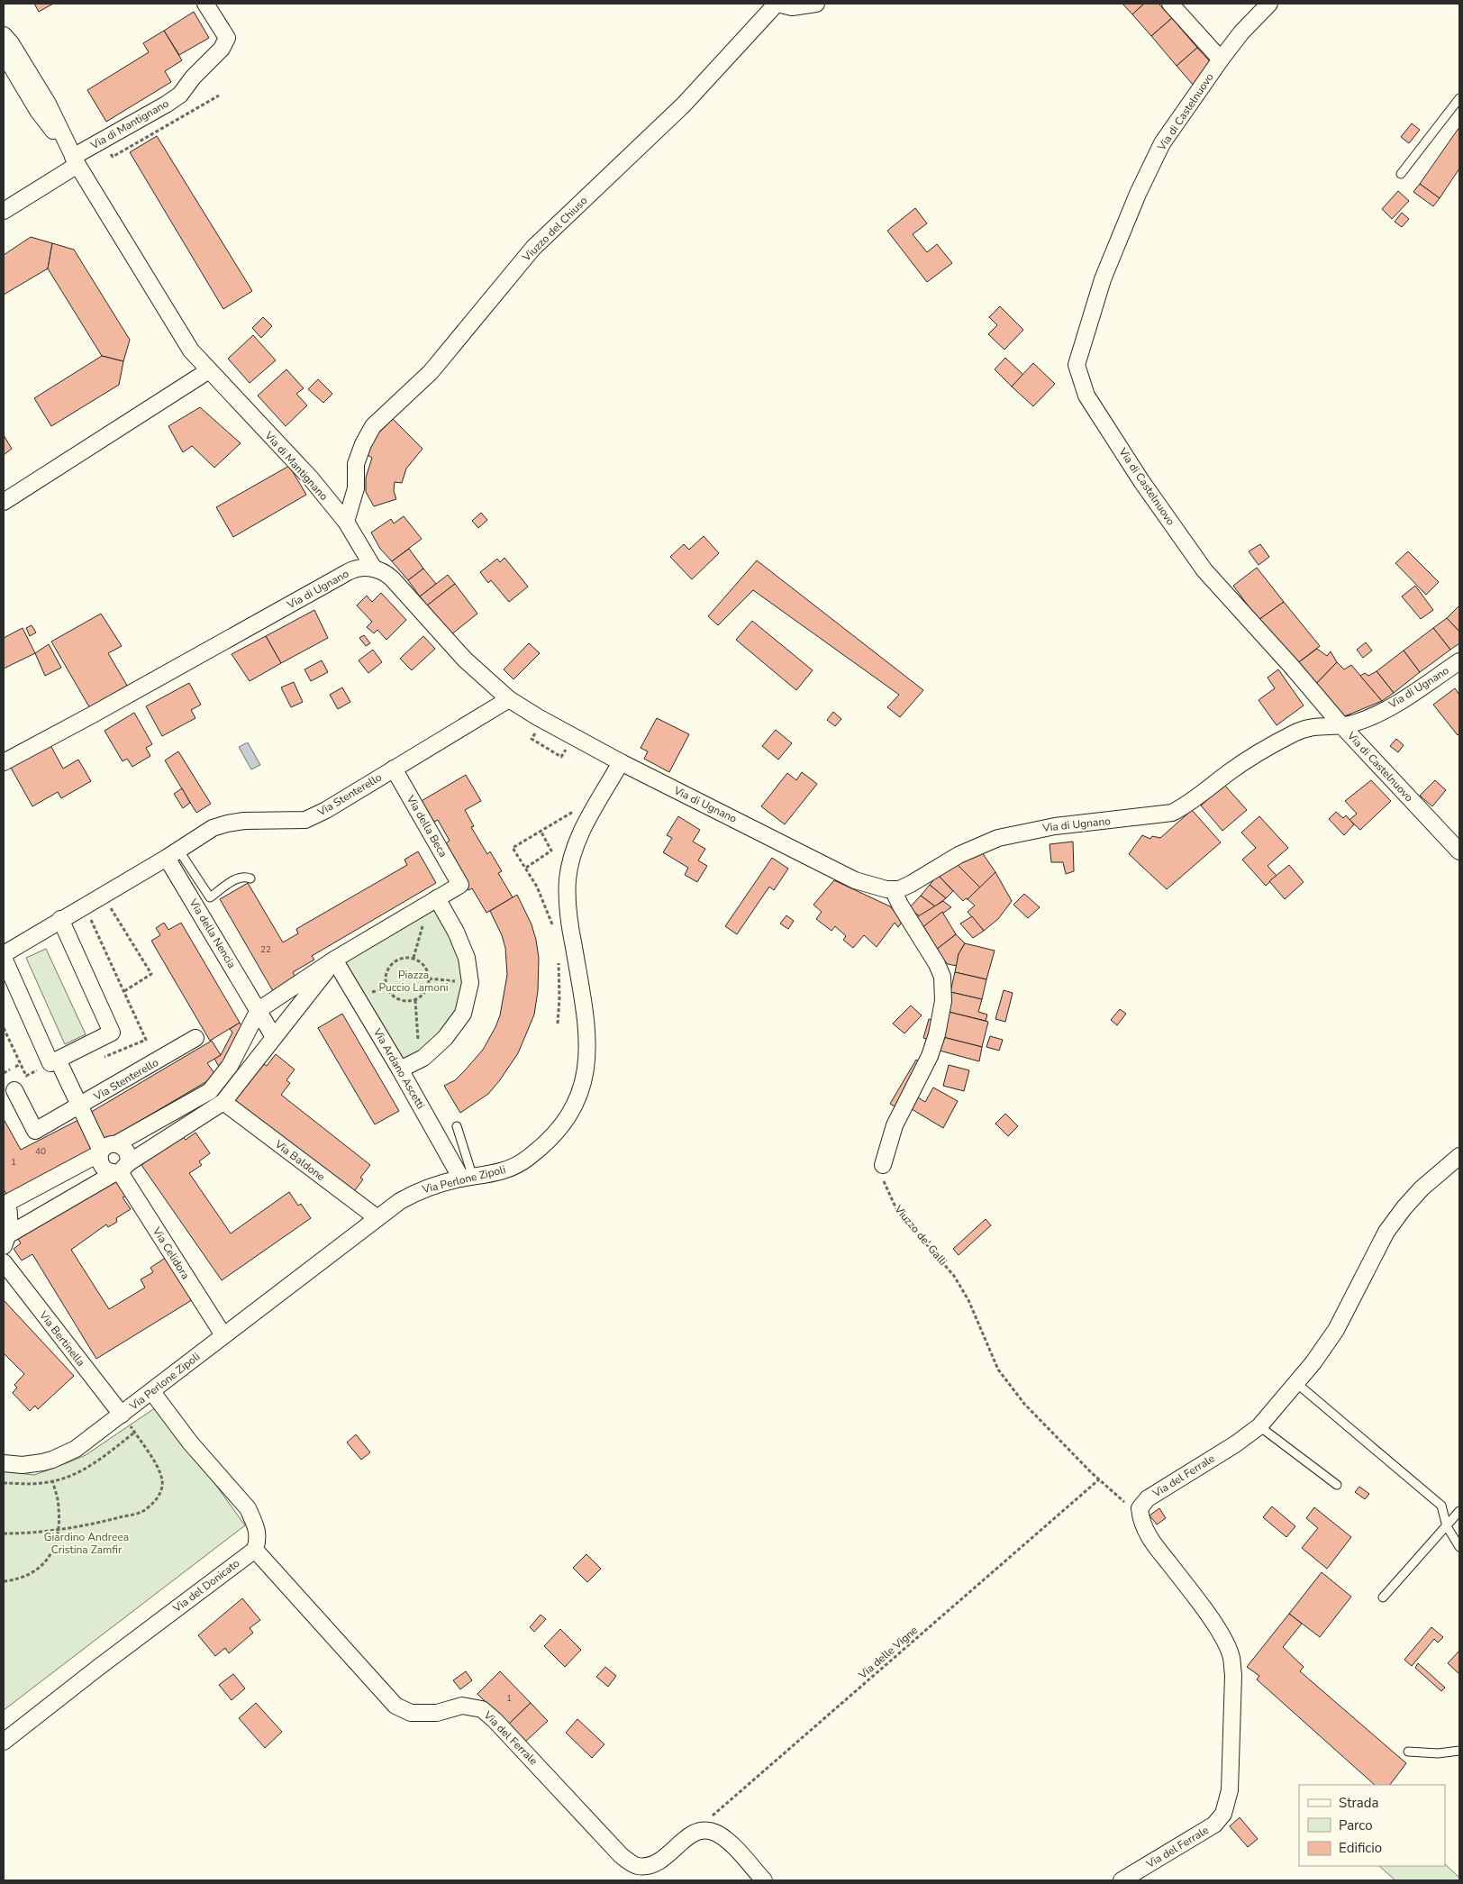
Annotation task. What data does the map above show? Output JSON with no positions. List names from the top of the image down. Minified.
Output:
{"streets":{"street":["Via di Castelnuovo","Via di Mantignano","Viuzzo del Chiuso","Via di Ugnano","Via Stenterello","Via della Beca","Via della Nencia","Via Ardano Ascetti","Via Baldone","Via Perlone Zipoli","Via Celidora","Via Bertinella","Via del Ferrale","Via del Donicato"],"path":["Viuzzo de' Galli","Via delle Vigne"]},"crossings":[["Via di Castelnuovo","Via di Ugnano"],["Via di Mantignano","Viuzzo del Chiuso"],["Via di Mantignano","Via di Ugnano"],["Via di Ugnano","Via Stenterello"],["Via di Ugnano","Via Perlone Zipoli"],["Via Stenterello","Via della Beca"],["Via Stenterello","Via della Nencia"],["Via Stenterello","Via Celidora"],["Via Ardano Ascetti","Via Perlone Zipoli"],["Via Baldone","Via Perlone Zipoli"],["Via Perlone Zipoli","Via Celidora"],["Via Perlone Zipoli","Via Bertinella"],["Viuzzo de' Galli","Via del Ferrale"],["Viuzzo de' Galli","Via delle Vigne"],["Via del Ferrale","Via del Donicato"]],"parks":["Piazza Puccio Lamoni","Giardino Andreea Cristina Zamfir"],"house_numbers":["22","40","1","1"],"legend":["Strada","Parco","Edificio"]}
